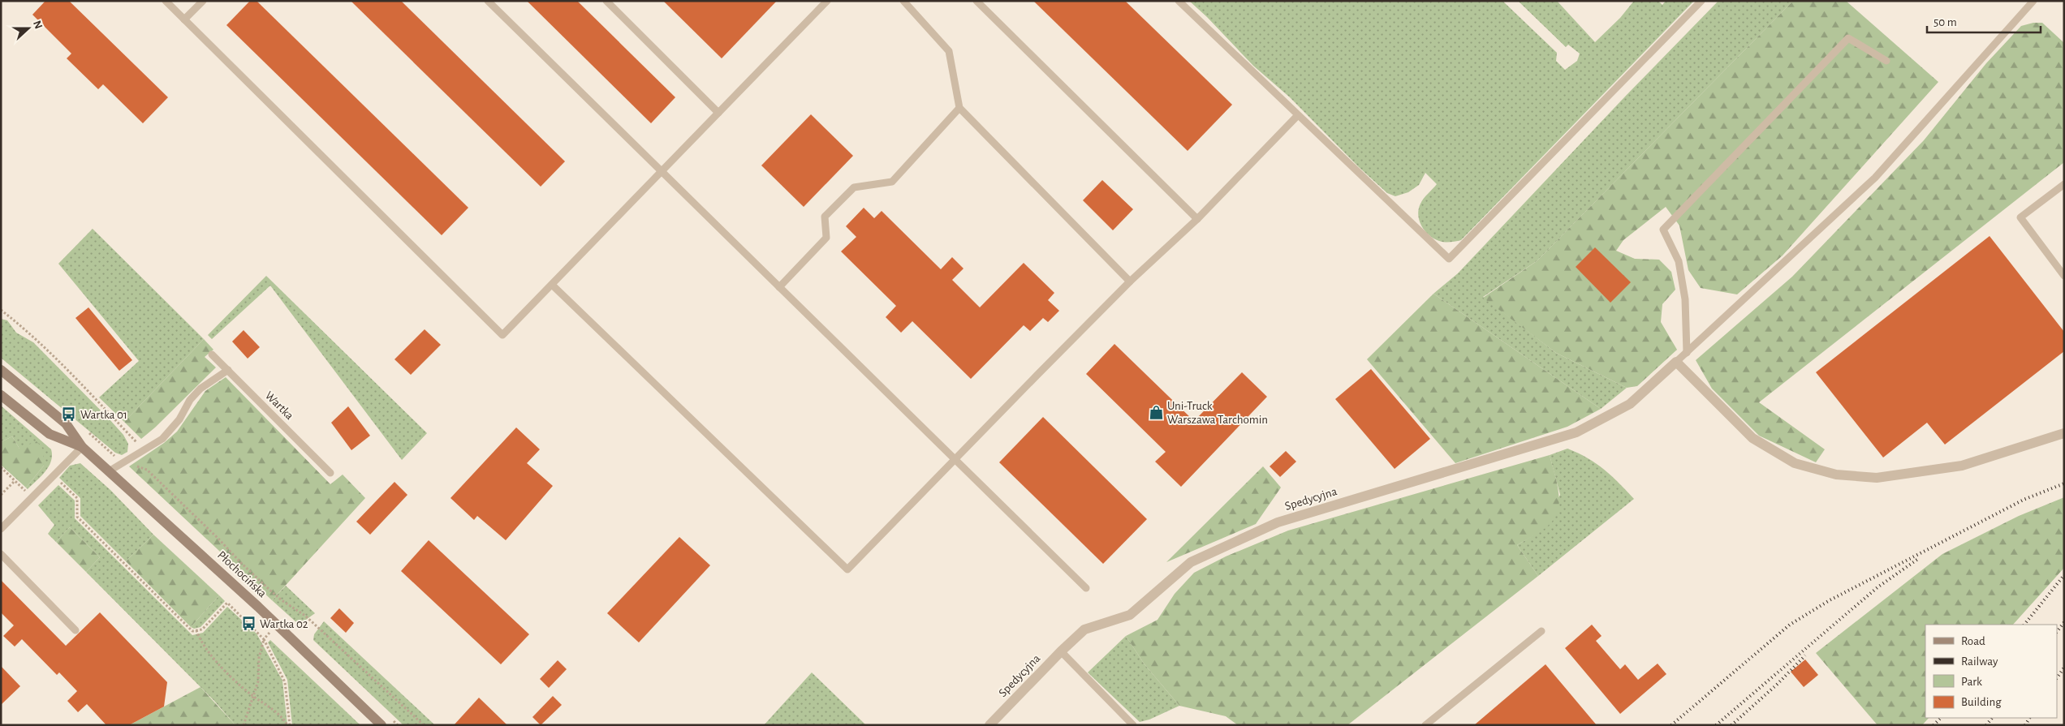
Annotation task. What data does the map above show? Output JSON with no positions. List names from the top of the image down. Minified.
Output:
{"streets":{"main road":["Płochocińska"],"street":["Spedycyjna"],"lane":["Wartka"]},"places":{"shop":["Uni-Truck Warszawa Tarchomin"],"bus stop":["Wartka 01","Wartka 02"]},"legend":["Road","Railway","Park","Building"],"scale_bar":"50 m","north":"right"}
